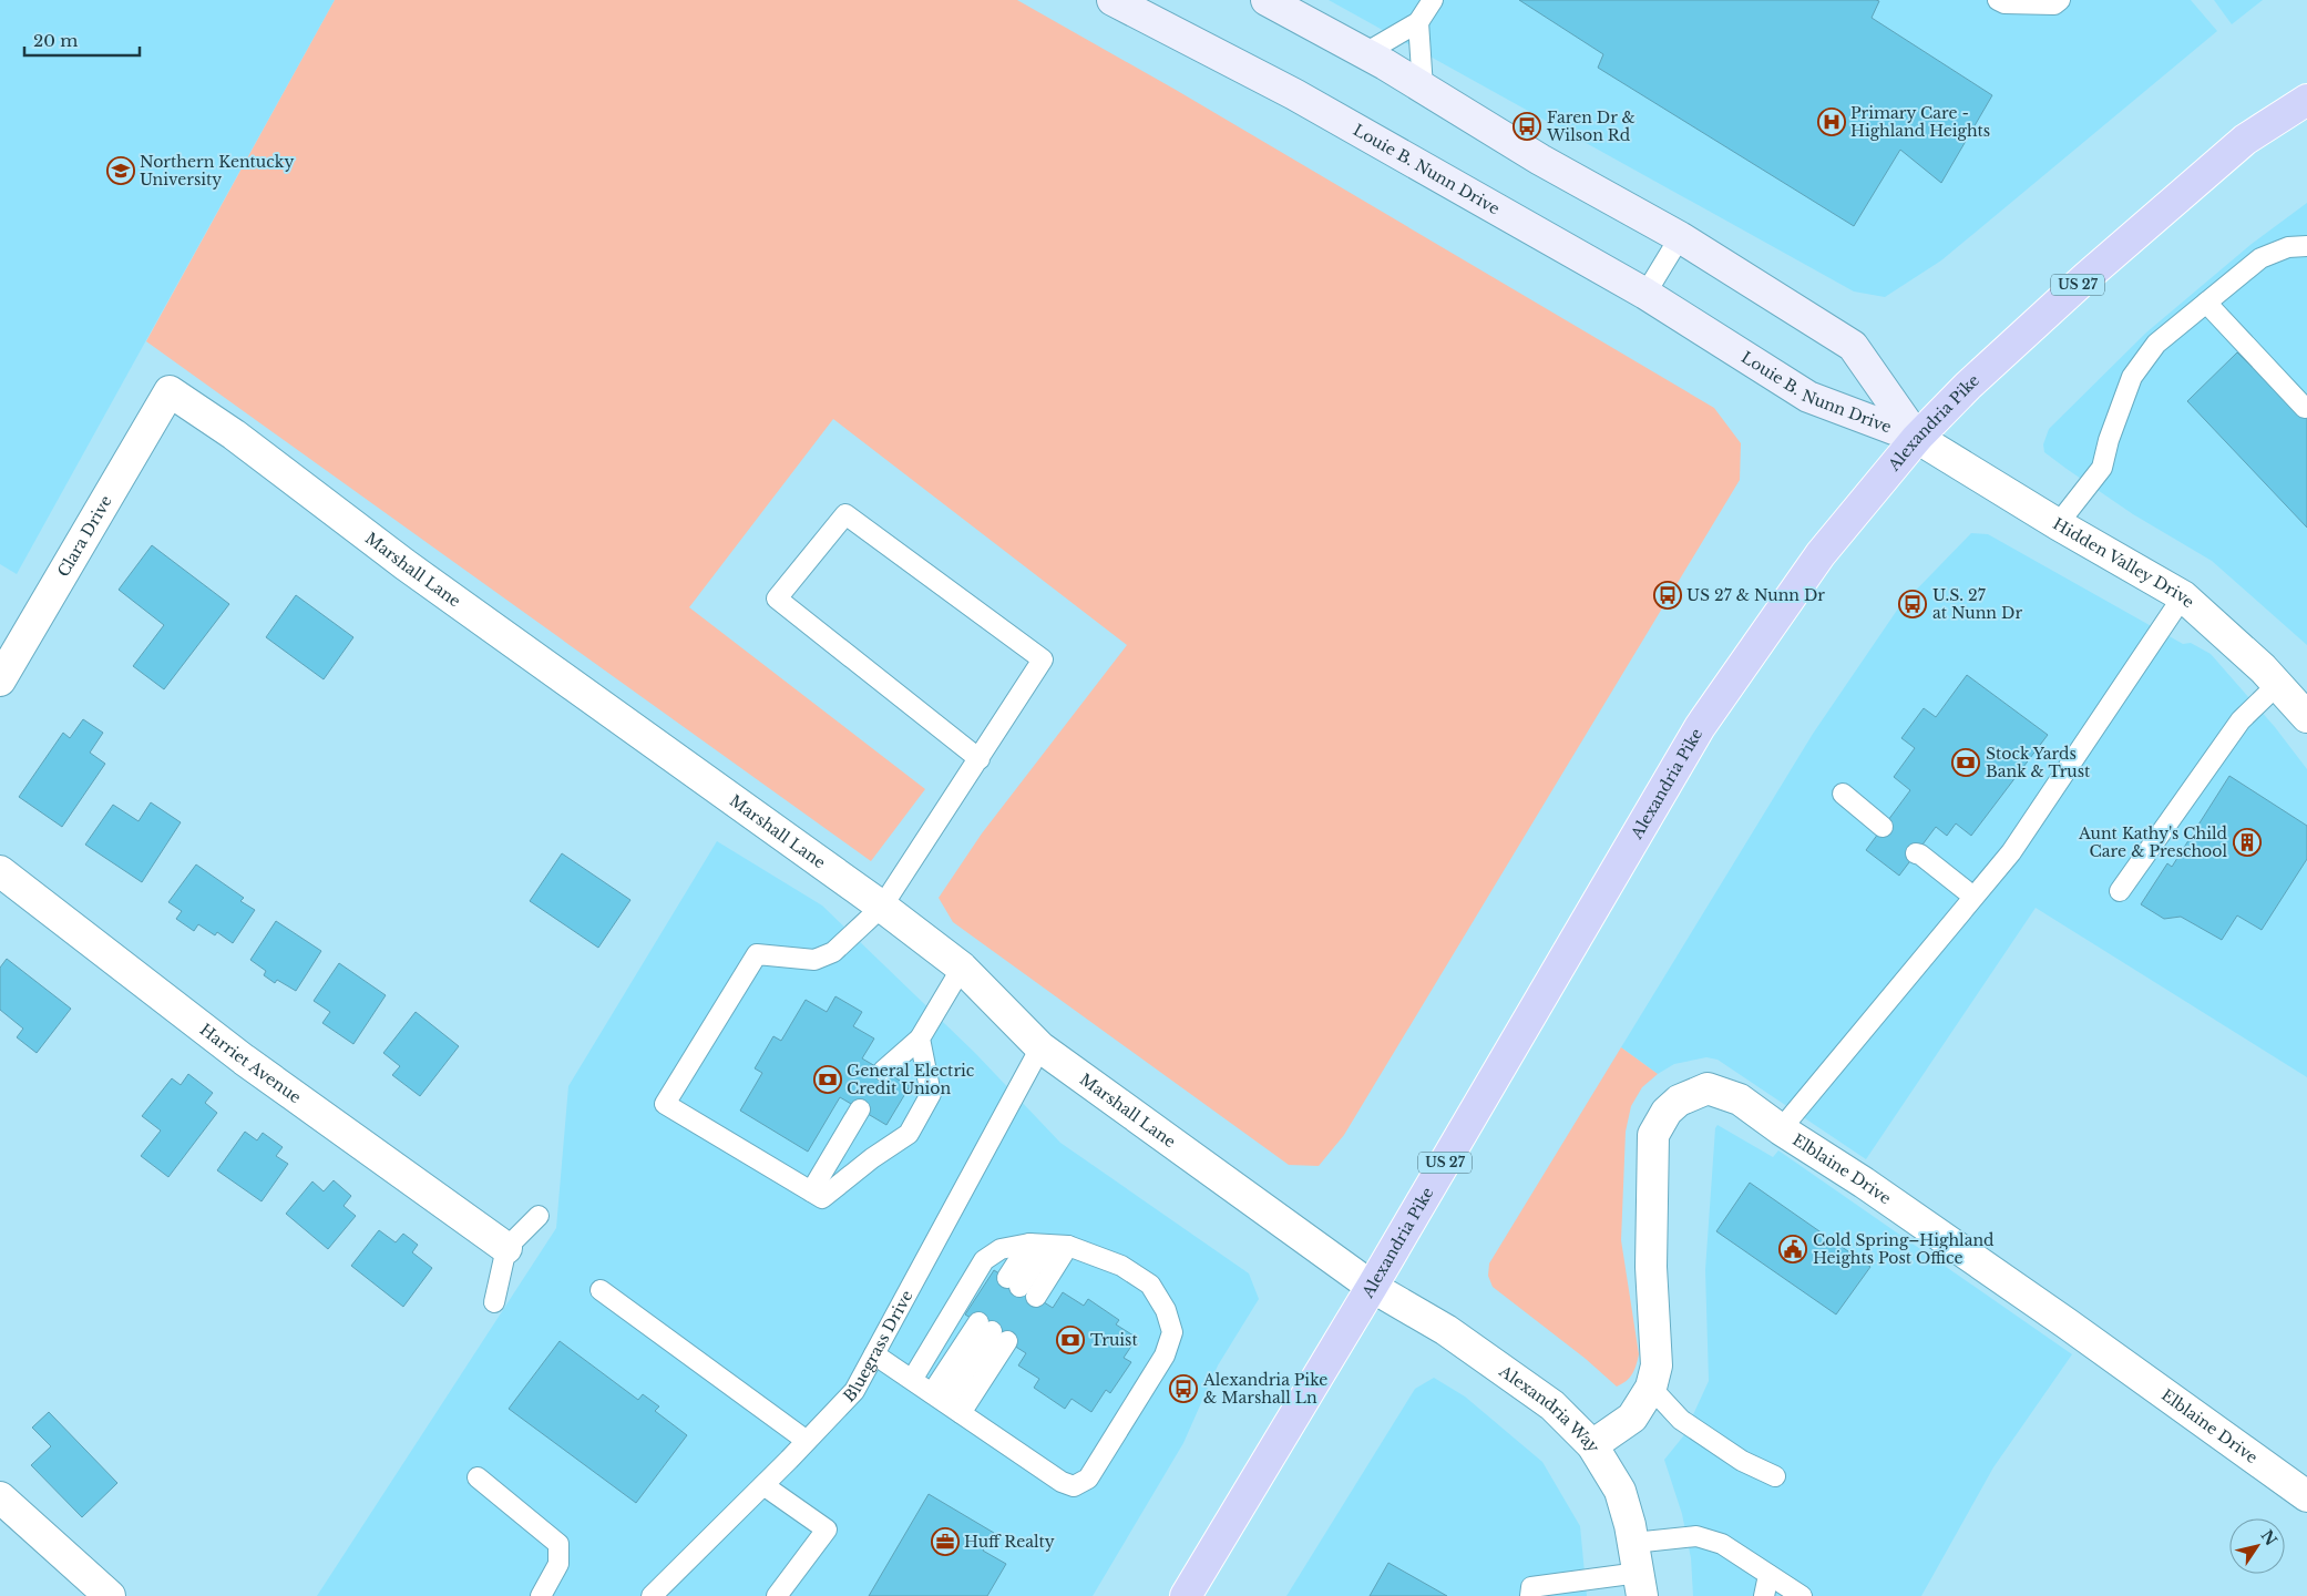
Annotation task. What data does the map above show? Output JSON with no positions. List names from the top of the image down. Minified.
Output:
{"streets":{"highway":["US 27","Alexandria Pike"],"main road":["Louie B. Nunn Drive"],"street":["Clara Drive","Hidden Valley Drive","Marshall Lane","Harriet Avenue","Elblaine Drive","Alexandria Way"],"lane":["Bluegrass Drive"]},"crossings":[["Louie B. Nunn Drive","Alexandria Pike"],["Louie B. Nunn Drive","Hidden Valley Drive"],["Alexandria Pike","Hidden Valley Drive"],["Alexandria Pike","Marshall Lane"],["Alexandria Pike","Alexandria Way"],["Clara Drive","Marshall Lane"],["Marshall Lane","Bluegrass Drive"],["Marshall Lane","Alexandria Way"],["Elblaine Drive","Alexandria Way"]],"places":{"hospital":["Primary Care - Highland Heights"],"bus stop":["Faren Dr & Wilson Rd","US 27 & Nunn Dr","U.S. 27 at Nunn Dr","Alexandria Pike & Marshall Ln"],"school or university":["Northern Kentucky University"],"bank":["Stock Yards Bank & Trust","General Electric Credit Union","Truist"],"building":["Aunt Kathy's Child Care & Preschool"],"public building":["Cold Spring–Highland Heights Post Office"],"office":["Huff Realty"]},"scale_bar":"20 m","north":"top right"}
